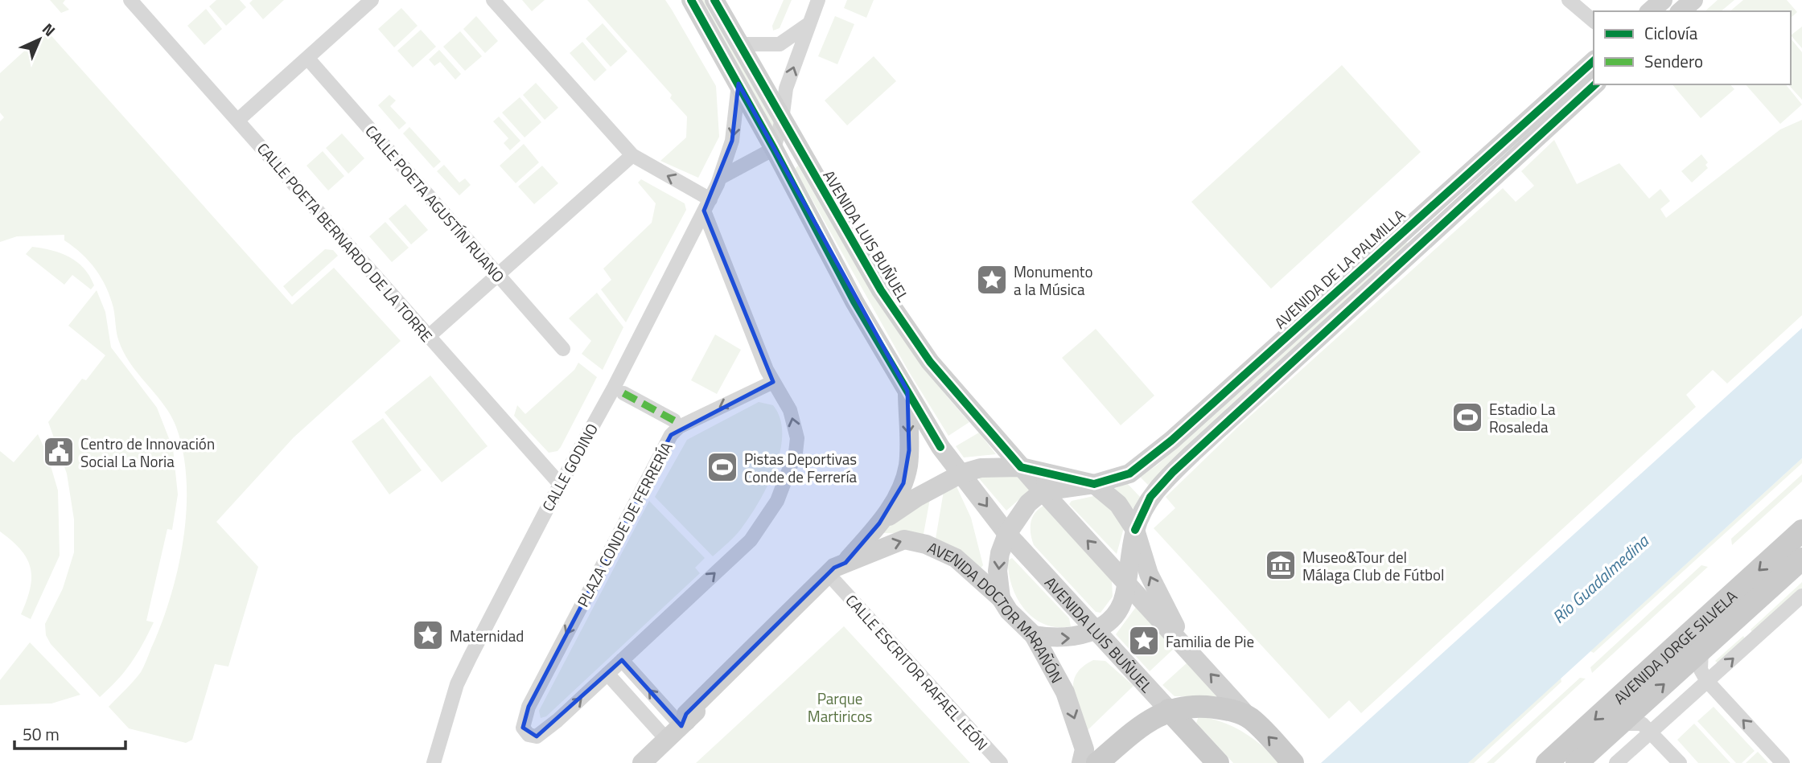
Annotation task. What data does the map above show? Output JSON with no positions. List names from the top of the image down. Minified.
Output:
{"streets":{"main road":["AVENIDA LUIS BUÑUEL","AVENIDA DE LA PALMILLA","AVENIDA DOCTOR MARAÑÓN","AVENIDA JORGE SILVELA"],"street":["CALLE POETA AGUSTÍN RUANO","CALLE POETA BERNARDO DE LA TORRE","CALLE GODINO","PLAZA CONDE DE FERRERÍA","CALLE ESCRITOR RAFAEL LEÓN"]},"crossings":[["AVENIDA LUIS BUÑUEL","AVENIDA DE LA PALMILLA"],["AVENIDA LUIS BUÑUEL","CALLE GODINO"],["AVENIDA LUIS BUÑUEL","AVENIDA DOCTOR MARAÑÓN"],["CALLE POETA BERNARDO DE LA TORRE","CALLE GODINO"],["AVENIDA DOCTOR MARAÑÓN","CALLE ESCRITOR RAFAEL LEÓN"]],"water":["Río Guadalmedina"],"parks":["Parque Martiricos"],"places":{"place":["Monumento a la Música","Maternidad","Familia de Pie"],"sports":["Estadio La Rosaleda","Pistas Deportivas Conde de Ferrería"],"public building":["Centro de Innovación Social La Noria"],"museum":["Museo&Tour del Málaga Club de Fútbol"]},"legend":["Ciclovía","Sendero"],"scale_bar":"50 m","north":"top right"}
